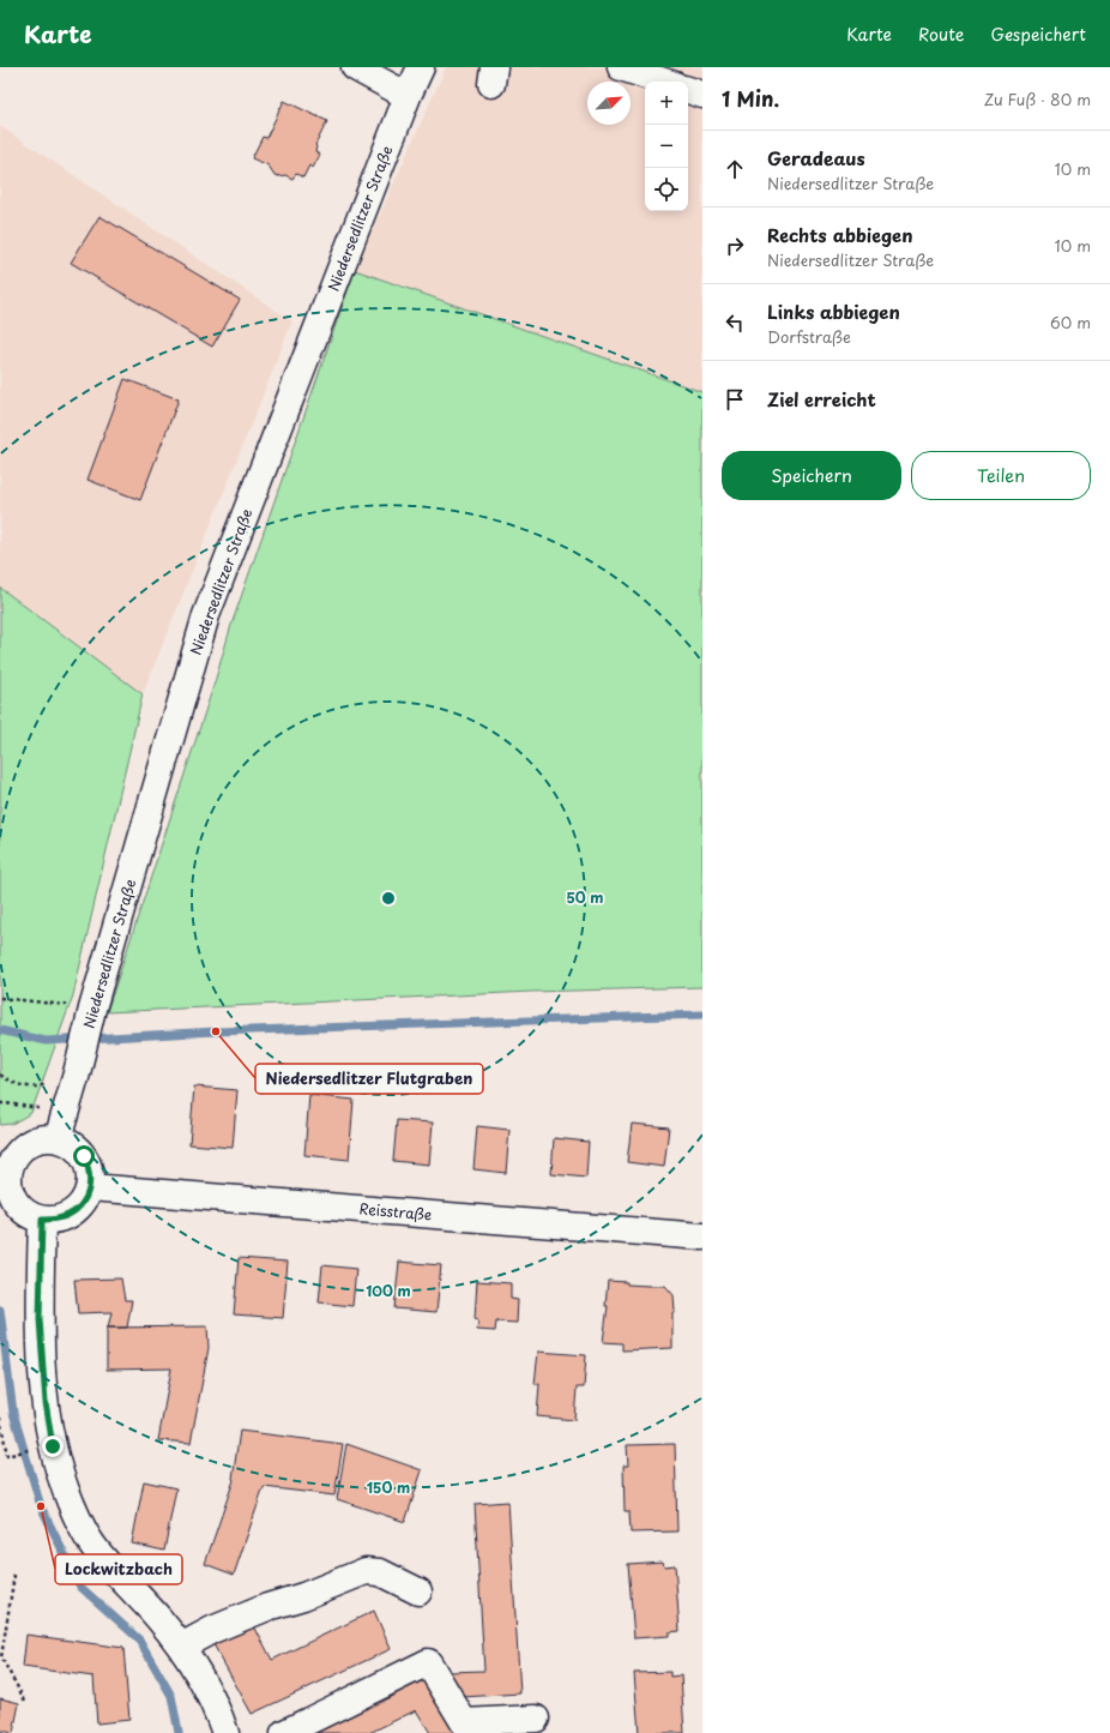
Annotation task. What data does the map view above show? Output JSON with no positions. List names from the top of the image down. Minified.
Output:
{"streets":{"street":["Niedersedlitzer Straße","Reisstraße"]},"crossings":[["Niedersedlitzer Straße","Reisstraße"]],"places":["Niedersedlitzer Flutgraben","Lockwitzbach"],"north":"top right","page":{"header":"Karte","nav":["Karte","Route","Gespeichert"],"heading":["1 Min.","Zu Fuß · 80 m"],"map_buttons":["+","−"],"list":[["Geradeaus","Niedersedlitzer Straße","10 m"],["Rechts abbiegen","Niedersedlitzer Straße","10 m"],["Links abbiegen","Dorfstraße","60 m"],"Ziel erreicht"],"buttons":["Speichern","Teilen"]},"rings":["50 m","100 m","150 m"]}
